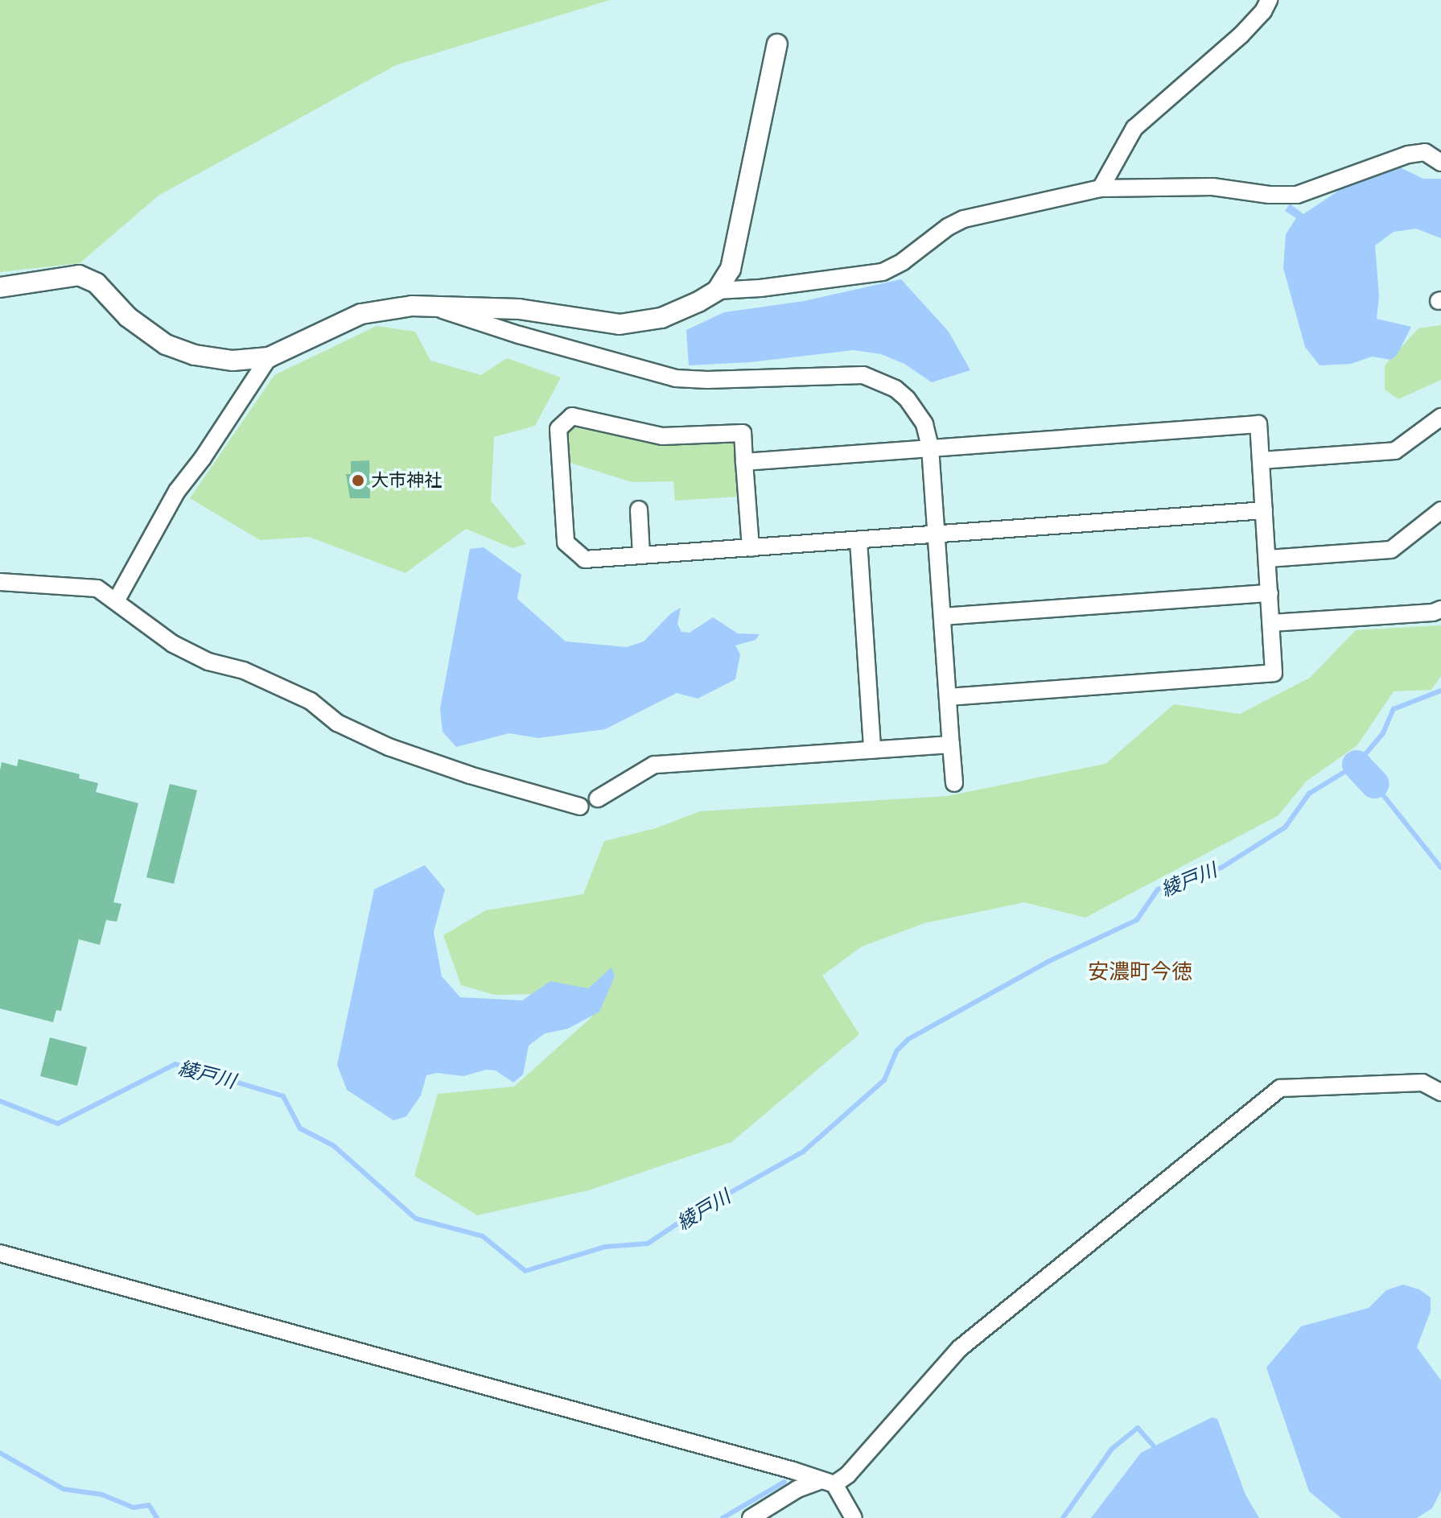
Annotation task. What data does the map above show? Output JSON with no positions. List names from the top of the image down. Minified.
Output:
{"districts":["安濃町今徳"],"water":["綾戸川"],"places":["大市神社"]}
